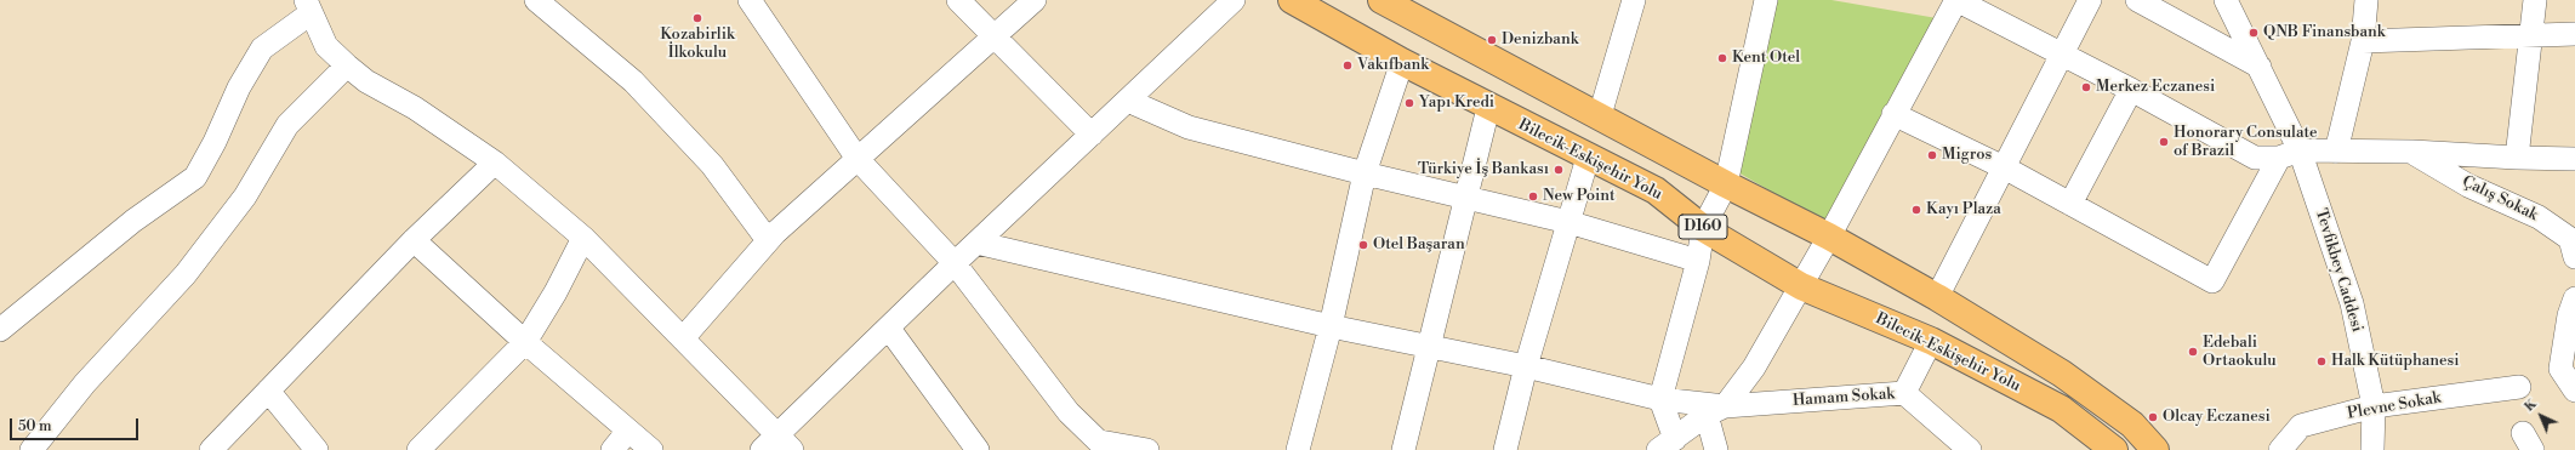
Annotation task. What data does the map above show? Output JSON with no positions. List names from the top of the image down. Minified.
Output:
{"streets":{"main road":["Bilecik-Eskişehir Yolu","D160"],"street":["Çalış Sokak","Tevfikbey Caddesi","Hamam Sokak","Plevne Sokak"]},"crossings":[["Tevfikbey Caddesi","Plevne Sokak"]],"places":["Kozabirlik İlkokulu","QNB Finansbank","Denizbank","Kent Otel","Vakıfbank","Merkez Eczanesi","Yapı Kredi","Honorary Consulate of Brazil","Migros","Türkiye İş Bankası","New Point","Kayı Plaza","Otel Başaran","Edebali Ortaokulu","Halk Kütüphanesi","Olcay Eczanesi"],"scale_bar":"50 m","north":"top left"}
